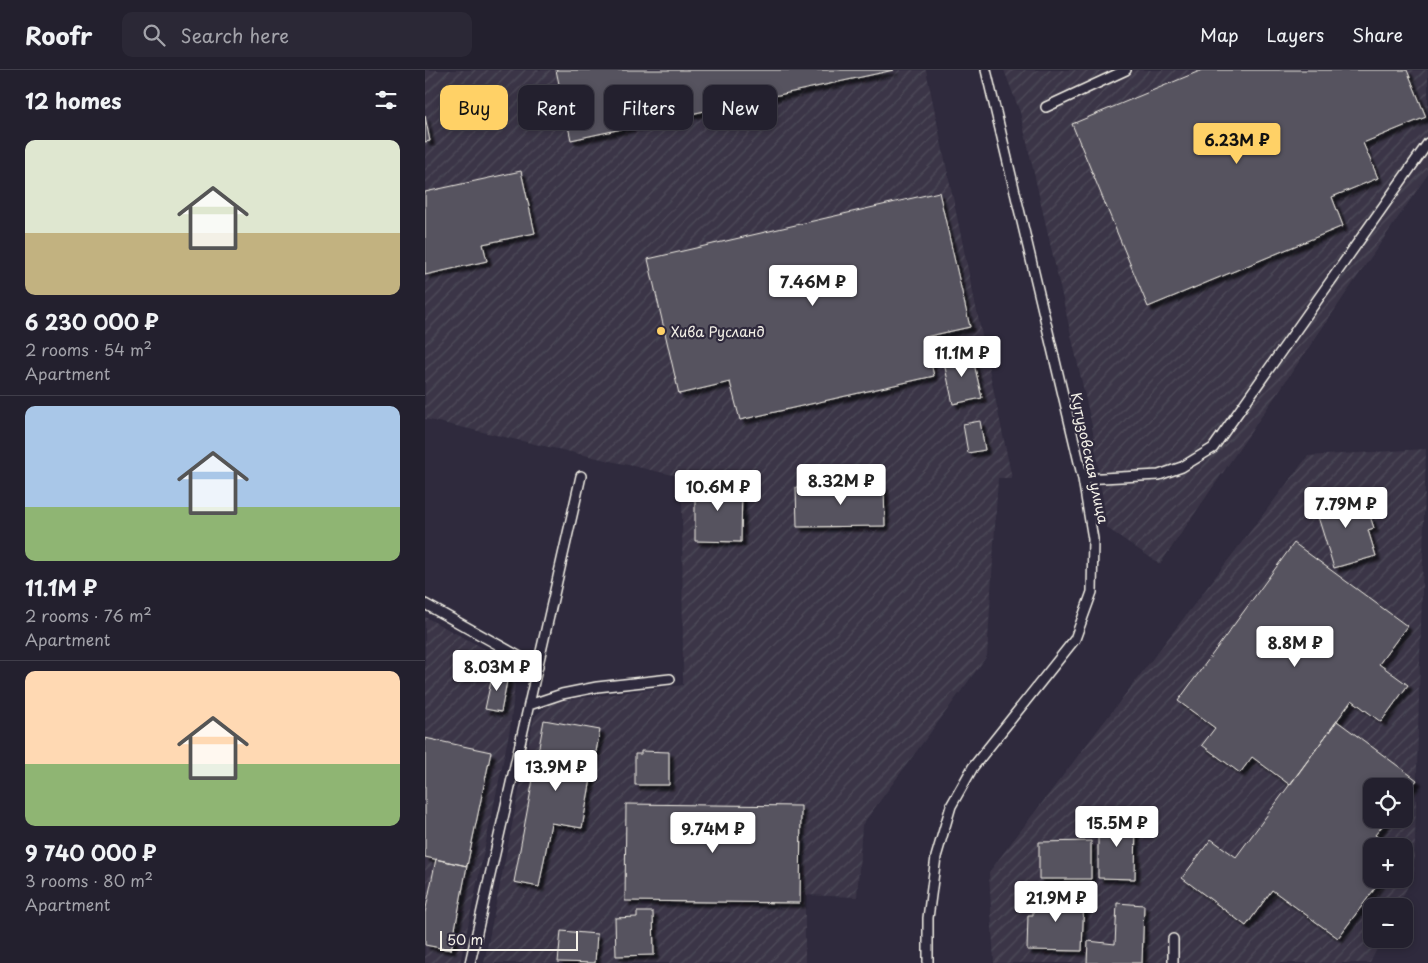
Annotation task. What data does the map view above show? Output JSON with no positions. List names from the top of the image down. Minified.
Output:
{"streets":{"lane":["Кутузовская улица"]},"places":["Хива Русланд"],"scale_bar":"50 m","page":{"header":"Roofr","search":"Search here","nav":["Map","Layers","Share"],"heading":"12 homes","chip":["Buy","Rent","Filters","New"],"price":["6.23M ₽","7.46M ₽","11.1M ₽","8.32M ₽","10.6M ₽","7.79M ₽","8.8M ₽","8.03M ₽","13.9M ₽","15.5M ₽","9.74M ₽","21.9M ₽"],"list":[{"name":"6 230 000 ₽","note":"2 rooms · 54 m² · Apartment"},{"name":"11.1M ₽","note":"2 rooms · 76 m² · Apartment"},{"name":"9 740 000 ₽","note":"3 rooms · 80 m² · Apartment"}],"map_buttons":["+","−"],"scale":"50 m"}}
